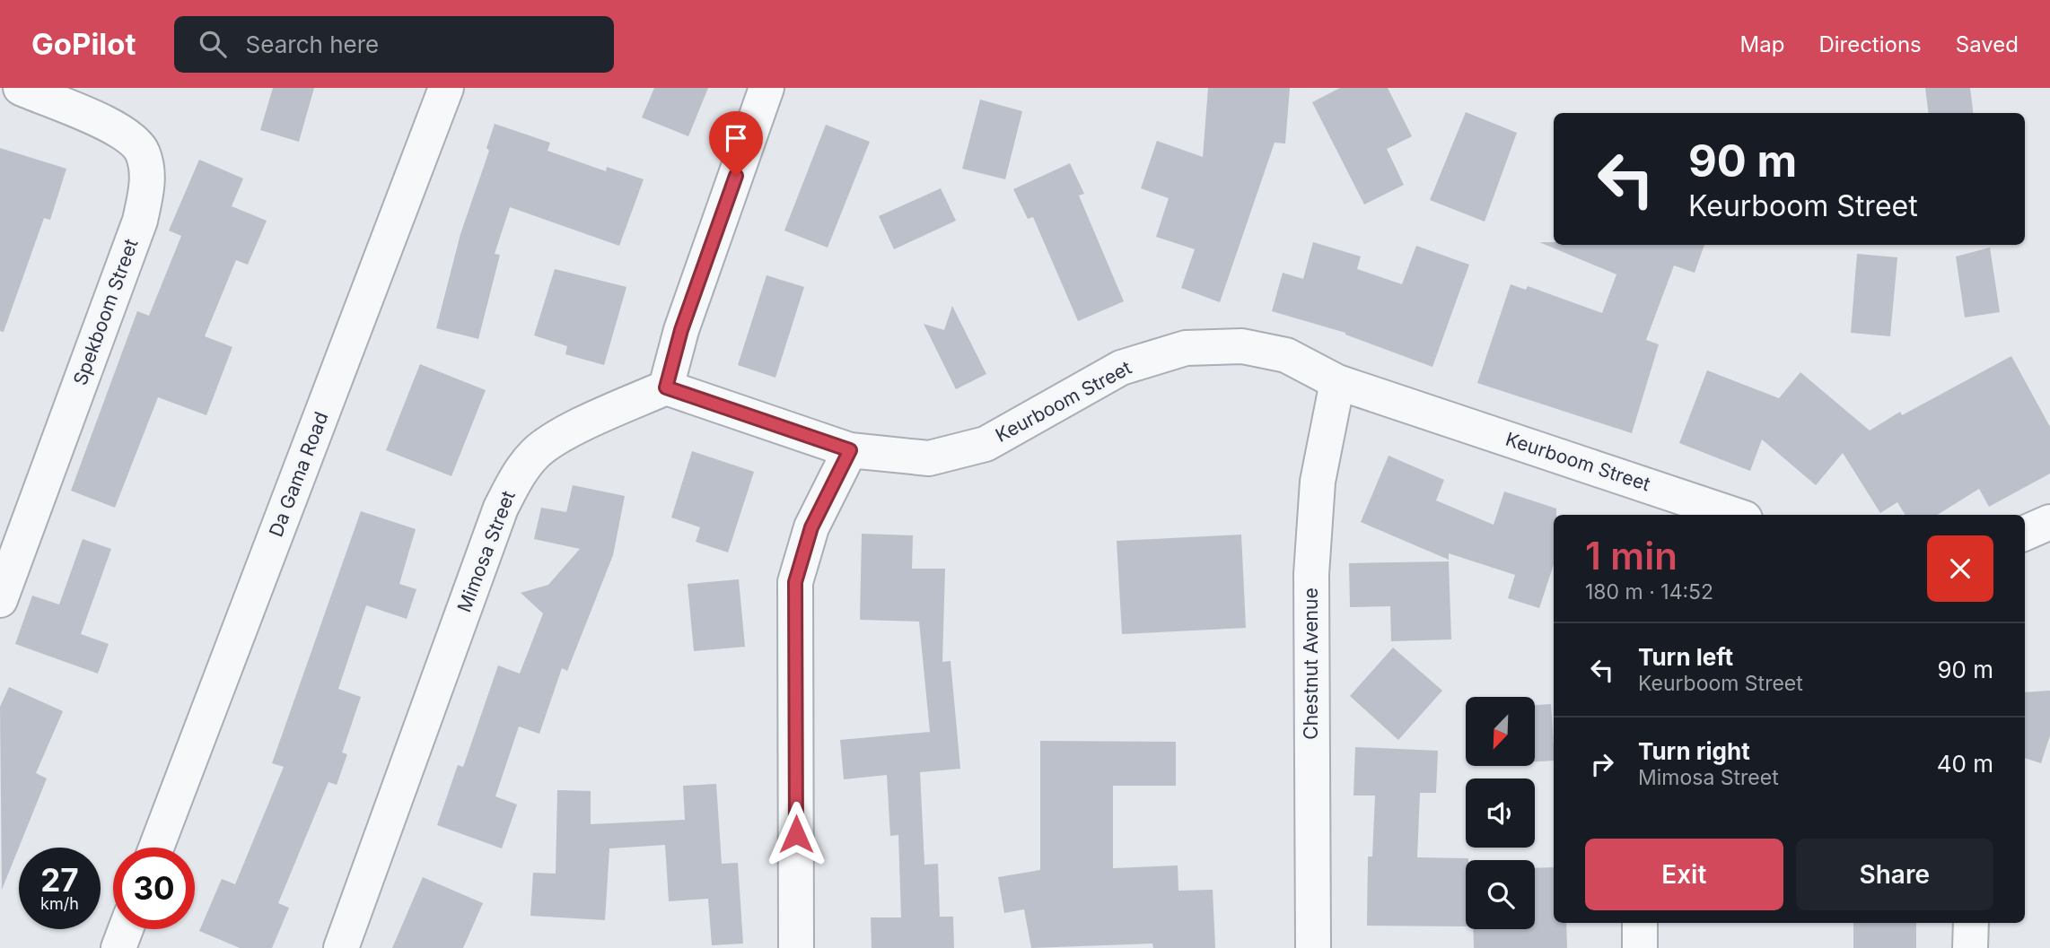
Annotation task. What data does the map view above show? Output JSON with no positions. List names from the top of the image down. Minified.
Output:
{"streets":{"street":["Spekboom Street","Keurboom Street","Da Gama Road","Mimosa Street","Chestnut Avenue"]},"crossings":[["Keurboom Street","Mimosa Street"],["Keurboom Street","Chestnut Avenue"]],"north":"bottom left","page":{"header":"GoPilot","search":"Search here","nav":["Map","Directions","Saved"],"turn":["90 m","Keurboom Street"],"heading":["1 min","180 m · 14:52"],"list":[{"name":"Turn left","note":"Keurboom Street","value":"90 m"},{"name":"Turn right","note":"Mimosa Street","value":"40 m"}],"buttons":["Exit","Share"],"speed":"27 km/h","limit":"30"}}
